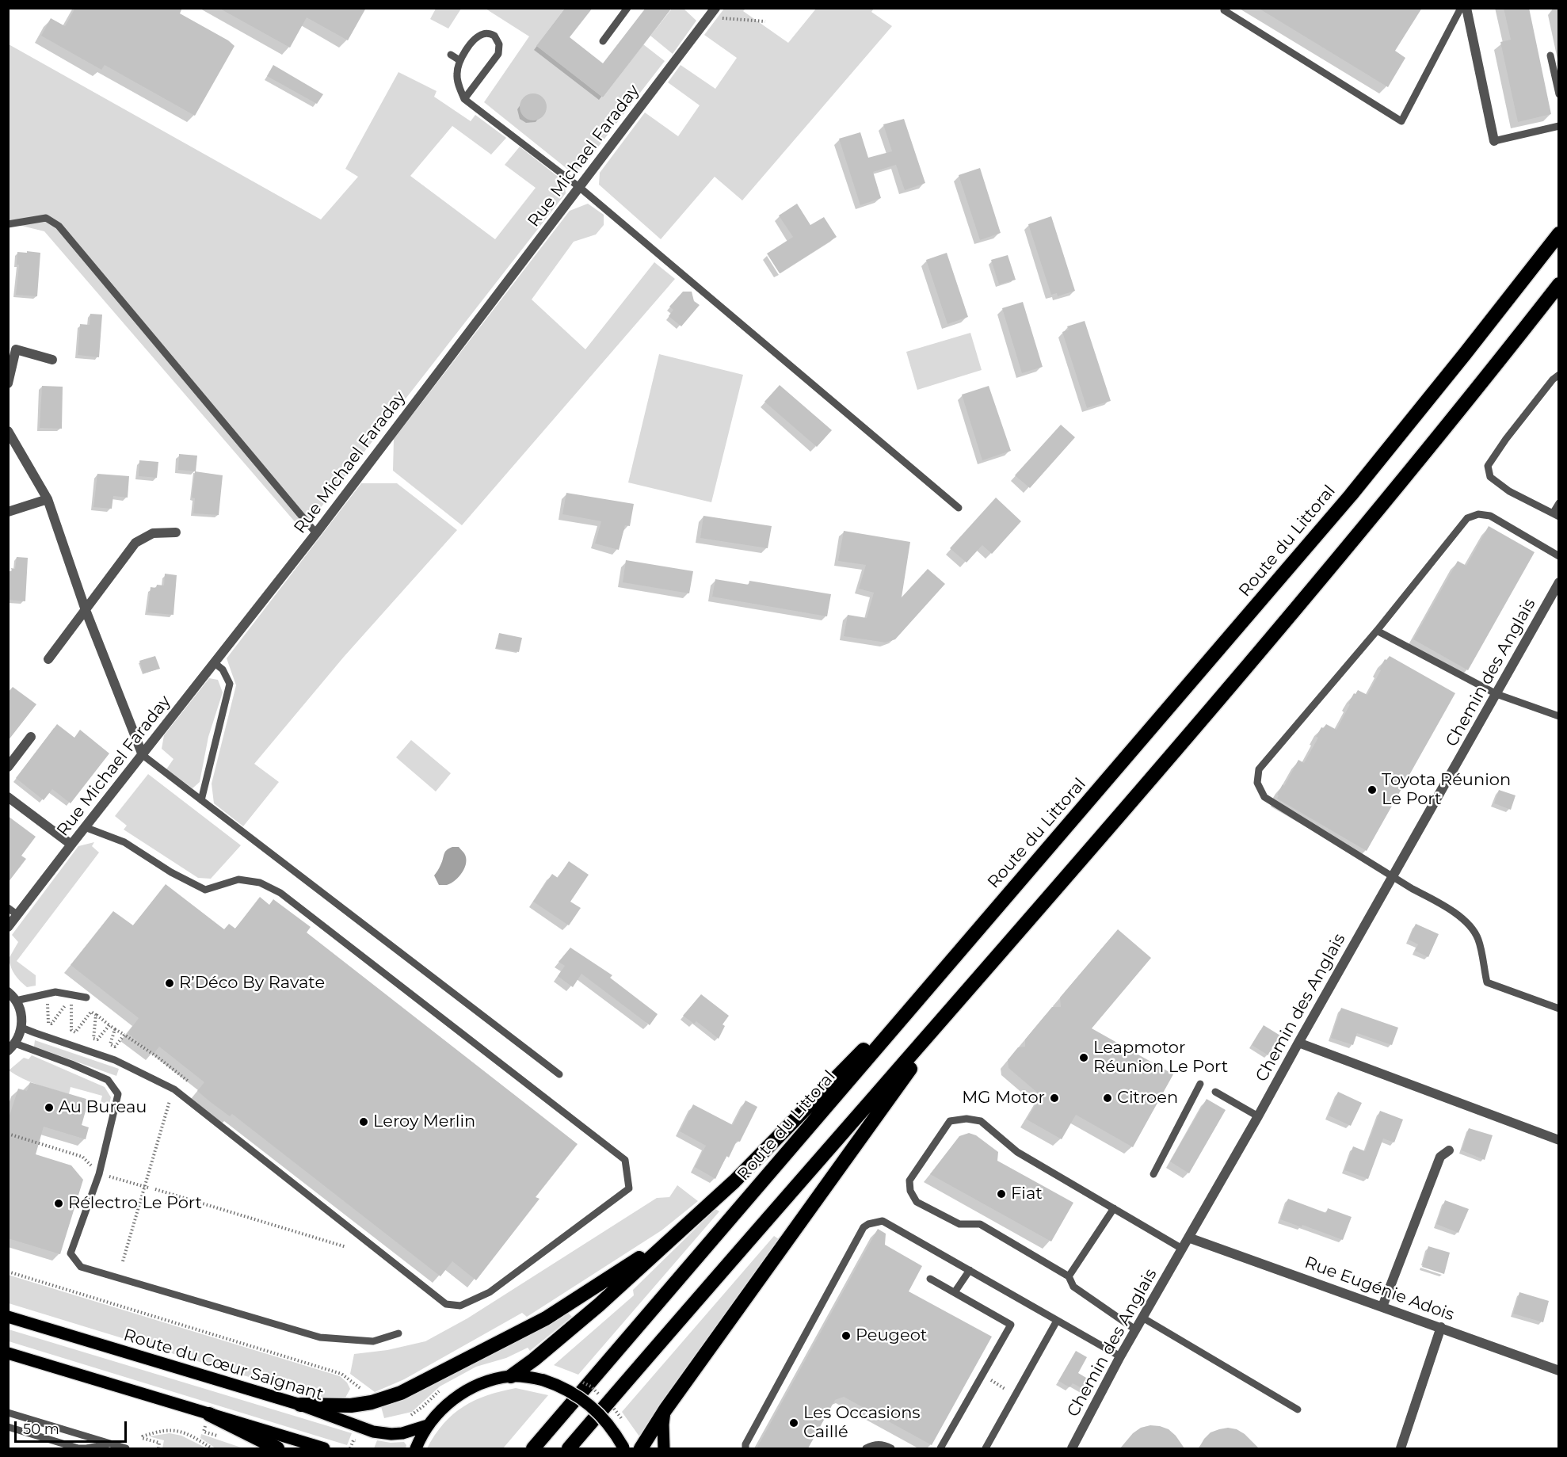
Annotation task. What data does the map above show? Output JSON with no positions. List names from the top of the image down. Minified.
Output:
{"streets":{"highway":["Route du Littoral"],"main road":["Route du Cœur Saignant"],"street":["Rue Michael Faraday","Chemin des Anglais","Rue Eugénie Adois"]},"crossings":[["Chemin des Anglais","Rue Eugénie Adois"]],"places":["Toyota Réunion Le Port","R’Déco By Ravate","Leapmotor Réunion Le Port","MG Motor","Citroen","Au Bureau","Leroy Merlin","Fiat","Rélectro Le Port","Peugeot","Les Occasions Caillé"],"scale_bar":"50 m"}
